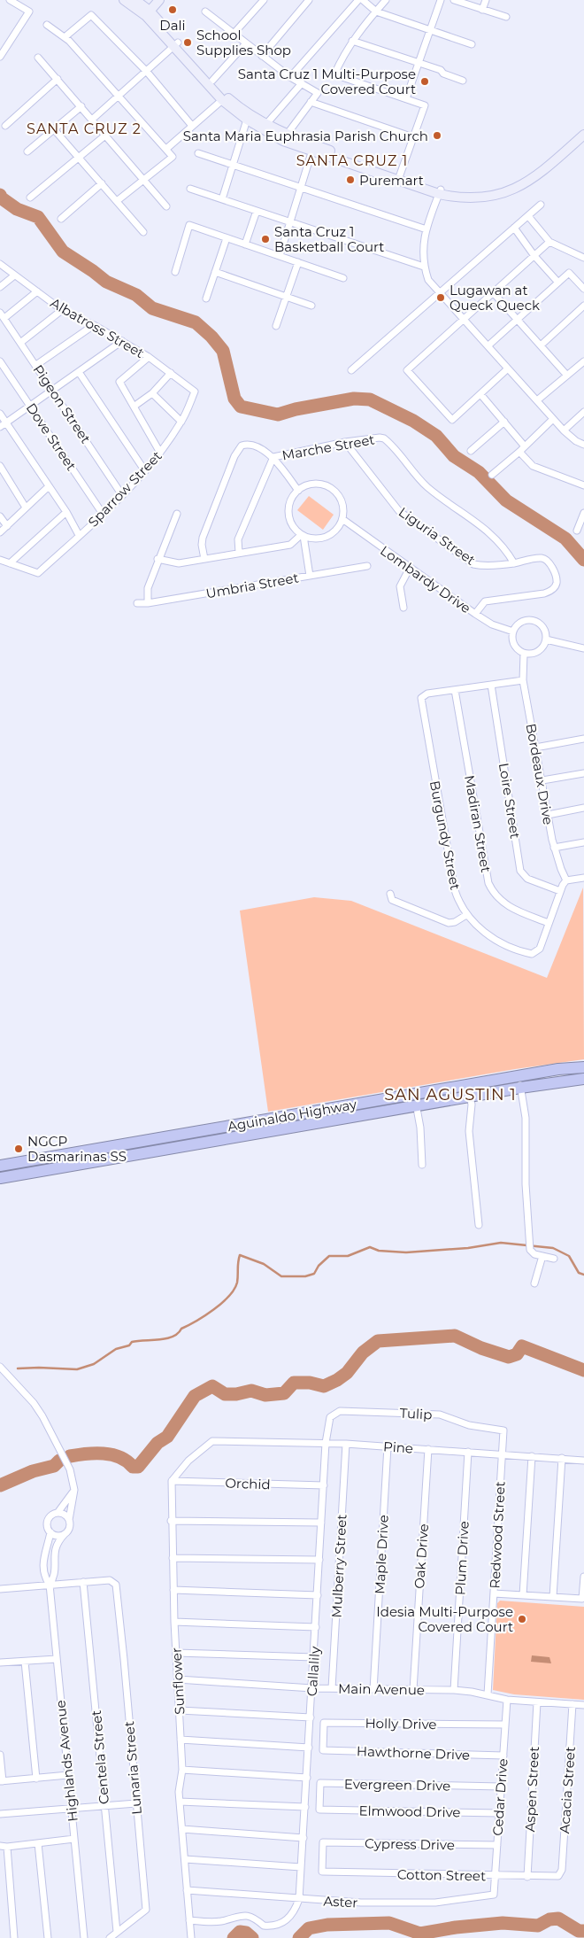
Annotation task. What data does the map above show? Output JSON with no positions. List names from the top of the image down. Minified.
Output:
{"streets":{"highway":["Aguinaldo Highway"],"street":["Albatross Street","Pigeon Street","Dove Street","Marche Street","Sparrow Street","Liguria Street","Lombardy Drive","Umbria Street","Bordeaux Drive","Loire Street","Madiran Street","Burgundy Street","Tulip","Pine","Orchid","Redwood Street","Maple Drive","Oak Drive","Plum Drive","Mulberry Street","Callalily","Sunflower","Main Avenue","Holly Drive","Hawthorne Drive","Centela Street","Highlands Avenue","Lunaria Street","Evergreen Drive","Aspen Street","Acacia Street","Cedar Drive","Elmwood Drive","Cypress Drive","Cotton Street","Aster"]},"crossings":[["Albatross Street","Sparrow Street"],["Pigeon Street","Sparrow Street"],["Dove Street","Sparrow Street"],["Marche Street","Liguria Street"],["Liguria Street","Lombardy Drive"],["Lombardy Drive","Bordeaux Drive"],["Bordeaux Drive","Burgundy Street"],["Loire Street","Burgundy Street"],["Madiran Street","Burgundy Street"],["Tulip","Pine"],["Tulip","Redwood Street"],["Tulip","Callalily"],["Pine","Orchid"],["Pine","Redwood Street"],["Pine","Maple Drive"],["Pine","Oak Drive"],["Pine","Plum Drive"],["Pine","Mulberry Street"],["Pine","Callalily"],["Pine","Sunflower"],["Orchid","Callalily"],["Orchid","Sunflower"],["Redwood Street","Main Avenue"],["Maple Drive","Main Avenue"],["Oak Drive","Main Avenue"],["Plum Drive","Main Avenue"],["Mulberry Street","Main Avenue"],["Callalily","Main Avenue"],["Callalily","Aster"],["Sunflower","Main Avenue"],["Sunflower","Aster"],["Main Avenue","Aspen Street"],["Main Avenue","Acacia Street"],["Main Avenue","Cedar Drive"],["Holly Drive","Hawthorne Drive"],["Holly Drive","Cedar Drive"],["Hawthorne Drive","Cedar Drive"],["Centela Street","Lunaria Street"],["Evergreen Drive","Cedar Drive"],["Evergreen Drive","Elmwood Drive"],["Aspen Street","Cotton Street"],["Acacia Street","Cotton Street"],["Cedar Drive","Elmwood Drive"],["Cedar Drive","Cypress Drive"],["Cedar Drive","Cotton Street"],["Cedar Drive","Aster"],["Cypress Drive","Cotton Street"]],"districts":["SANTA CRUZ 2","SANTA CRUZ 1","SAN AGUSTIN 1"],"places":["Dali","School Supplies Shop","Santa Cruz 1 Multi-Purpose Covered Court","Santa Maria Euphrasia Parish Church","Puremart","Santa Cruz 1 Basketball Court","Lugawan at Queck Queck","NGCP Dasmarinas SS","Idesia Multi-Purpose Covered Court"]}
